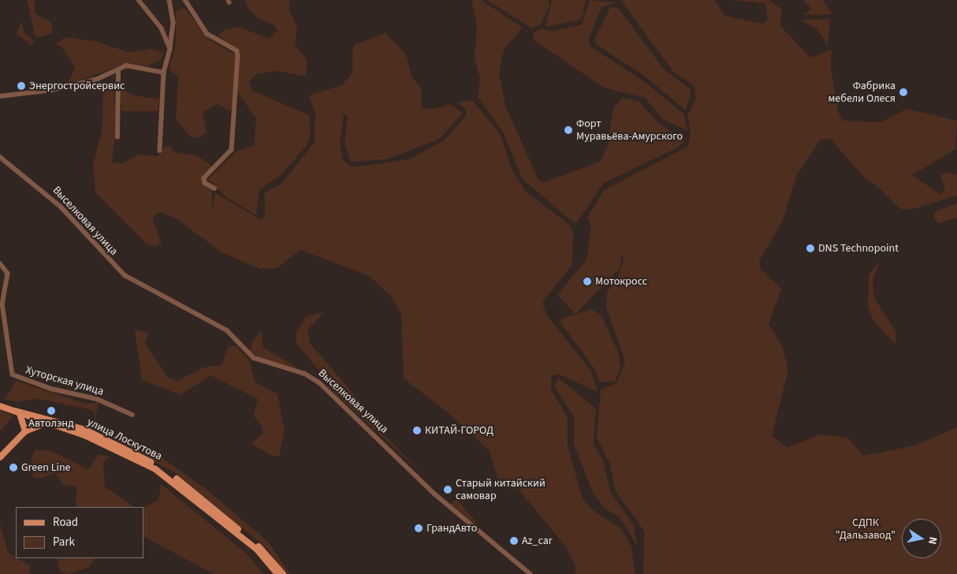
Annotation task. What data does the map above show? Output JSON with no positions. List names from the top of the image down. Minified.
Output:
{"streets":{"main road":["улица Лоскутова"],"street":["Выселковая улица","Хуторская улица"]},"parks":["СДПК \"Дальзавод\""],"places":["Энергостройсервис","Фабрика мебели Олеся","Форт Муравьёва-Амурского","DNS Technopoint","Мотокросс","Автолэнд","КИТАЙ-ГОРОД","Green Line","Старый китайский самовар","ГрандАвто","Az_car"],"legend":["Road","Park"],"north":"right"}
